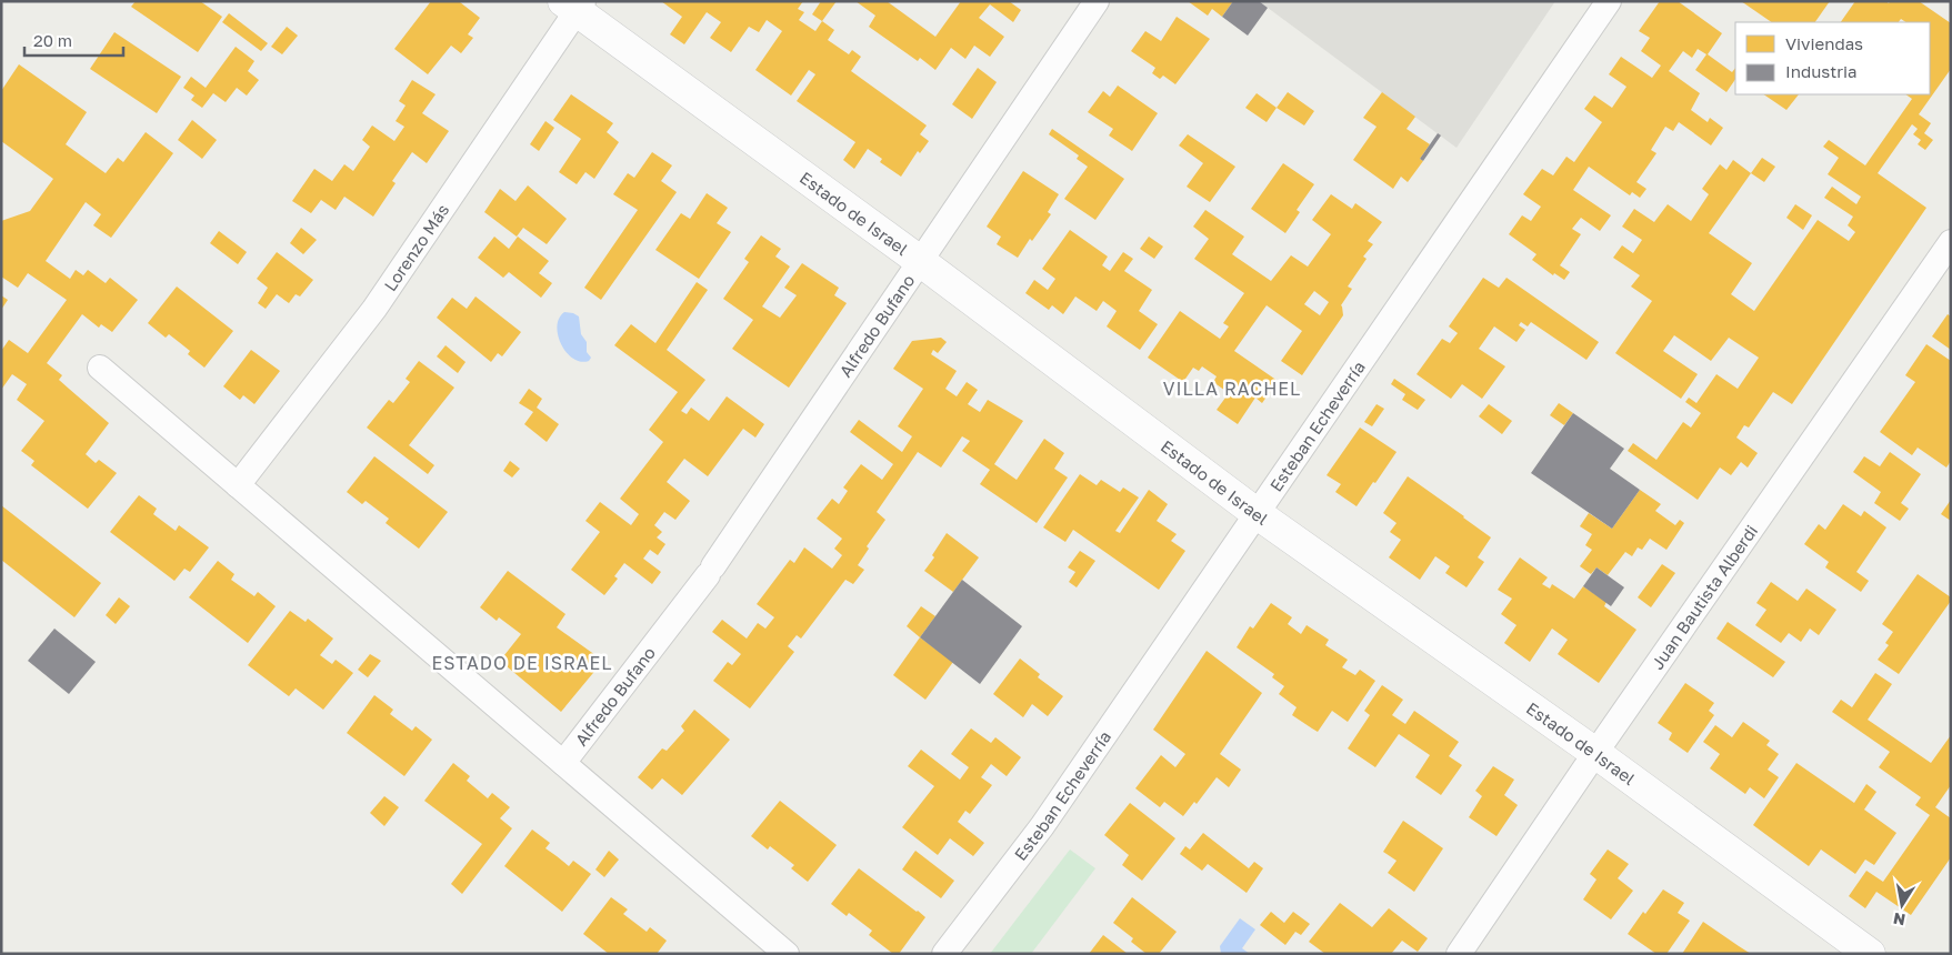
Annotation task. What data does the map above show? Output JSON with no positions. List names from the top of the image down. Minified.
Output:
{"streets":{"street":["Estado de Israel","Lorenzo Más","Alfredo Bufano","Esteban Echeverría","Juan Bautista Alberdi"]},"crossings":[["Estado de Israel","Lorenzo Más"],["Estado de Israel","Alfredo Bufano"],["Estado de Israel","Esteban Echeverría"],["Estado de Israel","Juan Bautista Alberdi"]],"districts":["VILLA RACHEL","ESTADO DE ISRAEL"],"legend":["Viviendas","Industria"],"scale_bar":"20 m","north":"bottom"}
